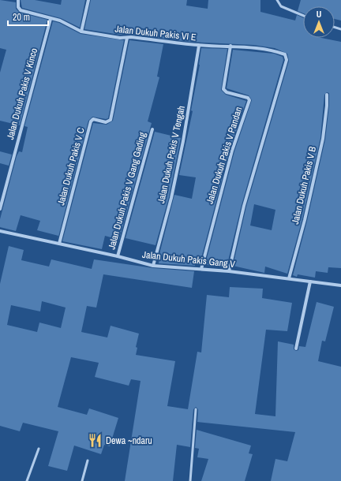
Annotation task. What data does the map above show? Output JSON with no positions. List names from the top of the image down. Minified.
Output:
{"streets":{"street":["Jalan Dukuh Pakis VI E","Jalan Dukuh Pakis V Kinco","Jalan Dukuh Pakis V Tengah","Jalan Dukuh Pakis V Pandan","Jalan Dukuh Pakis V C","Jalan Dukuh Pakis V B","Jalan Dukuh Pakis V Gang Gading","Jalan Dukuh Pakis Gang V"]},"crossings":[["Jalan Dukuh Pakis VI E","Jalan Dukuh Pakis V Kinco"],["Jalan Dukuh Pakis VI E","Jalan Dukuh Pakis V Tengah"],["Jalan Dukuh Pakis VI E","Jalan Dukuh Pakis V Pandan"],["Jalan Dukuh Pakis VI E","Jalan Dukuh Pakis V C"],["Jalan Dukuh Pakis VI E","Jalan Dukuh Pakis Gang V"],["Jalan Dukuh Pakis V Tengah","Jalan Dukuh Pakis Gang V"],["Jalan Dukuh Pakis V Pandan","Jalan Dukuh Pakis Gang V"],["Jalan Dukuh Pakis V C","Jalan Dukuh Pakis Gang V"],["Jalan Dukuh Pakis V B","Jalan Dukuh Pakis Gang V"],["Jalan Dukuh Pakis V Gang Gading","Jalan Dukuh Pakis Gang V"]],"places":{"restaurant":["Dewa ~ndaru"]},"scale_bar":"20 m","north":"top"}
